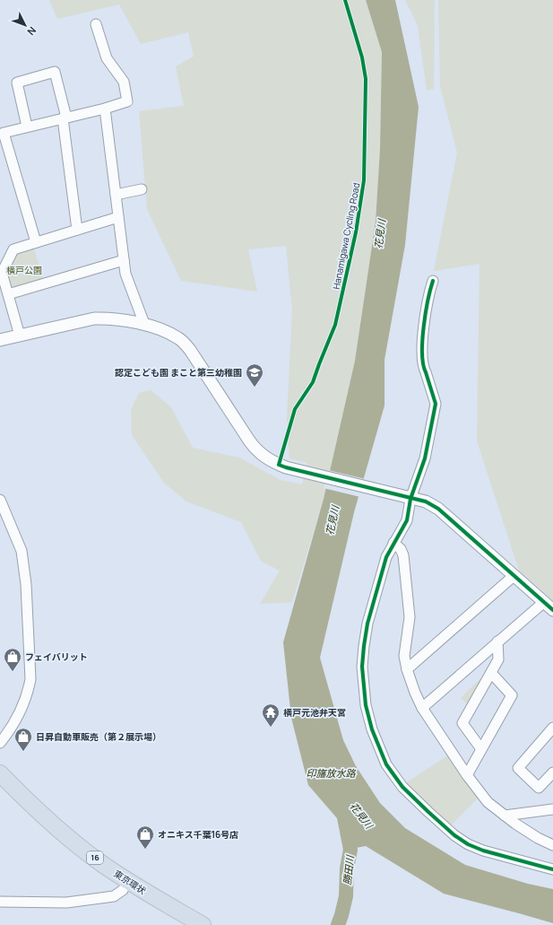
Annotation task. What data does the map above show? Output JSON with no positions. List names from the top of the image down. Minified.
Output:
{"streets":{"highway":["16","東京環状"],"cycle path":["Hanamigawa Cycling Road"]},"water":["花見川","印旛放水路","勝田川"],"parks":["横戸公園"],"places":{"school or university":["認定こども園 まこと第三幼稚園"],"shop":["フェイバリット","日昇自動車販売（第２展示場）","オニキス千葉16号店"],"temple":["横戸元池弁天宮"]},"north":"bottom right"}
